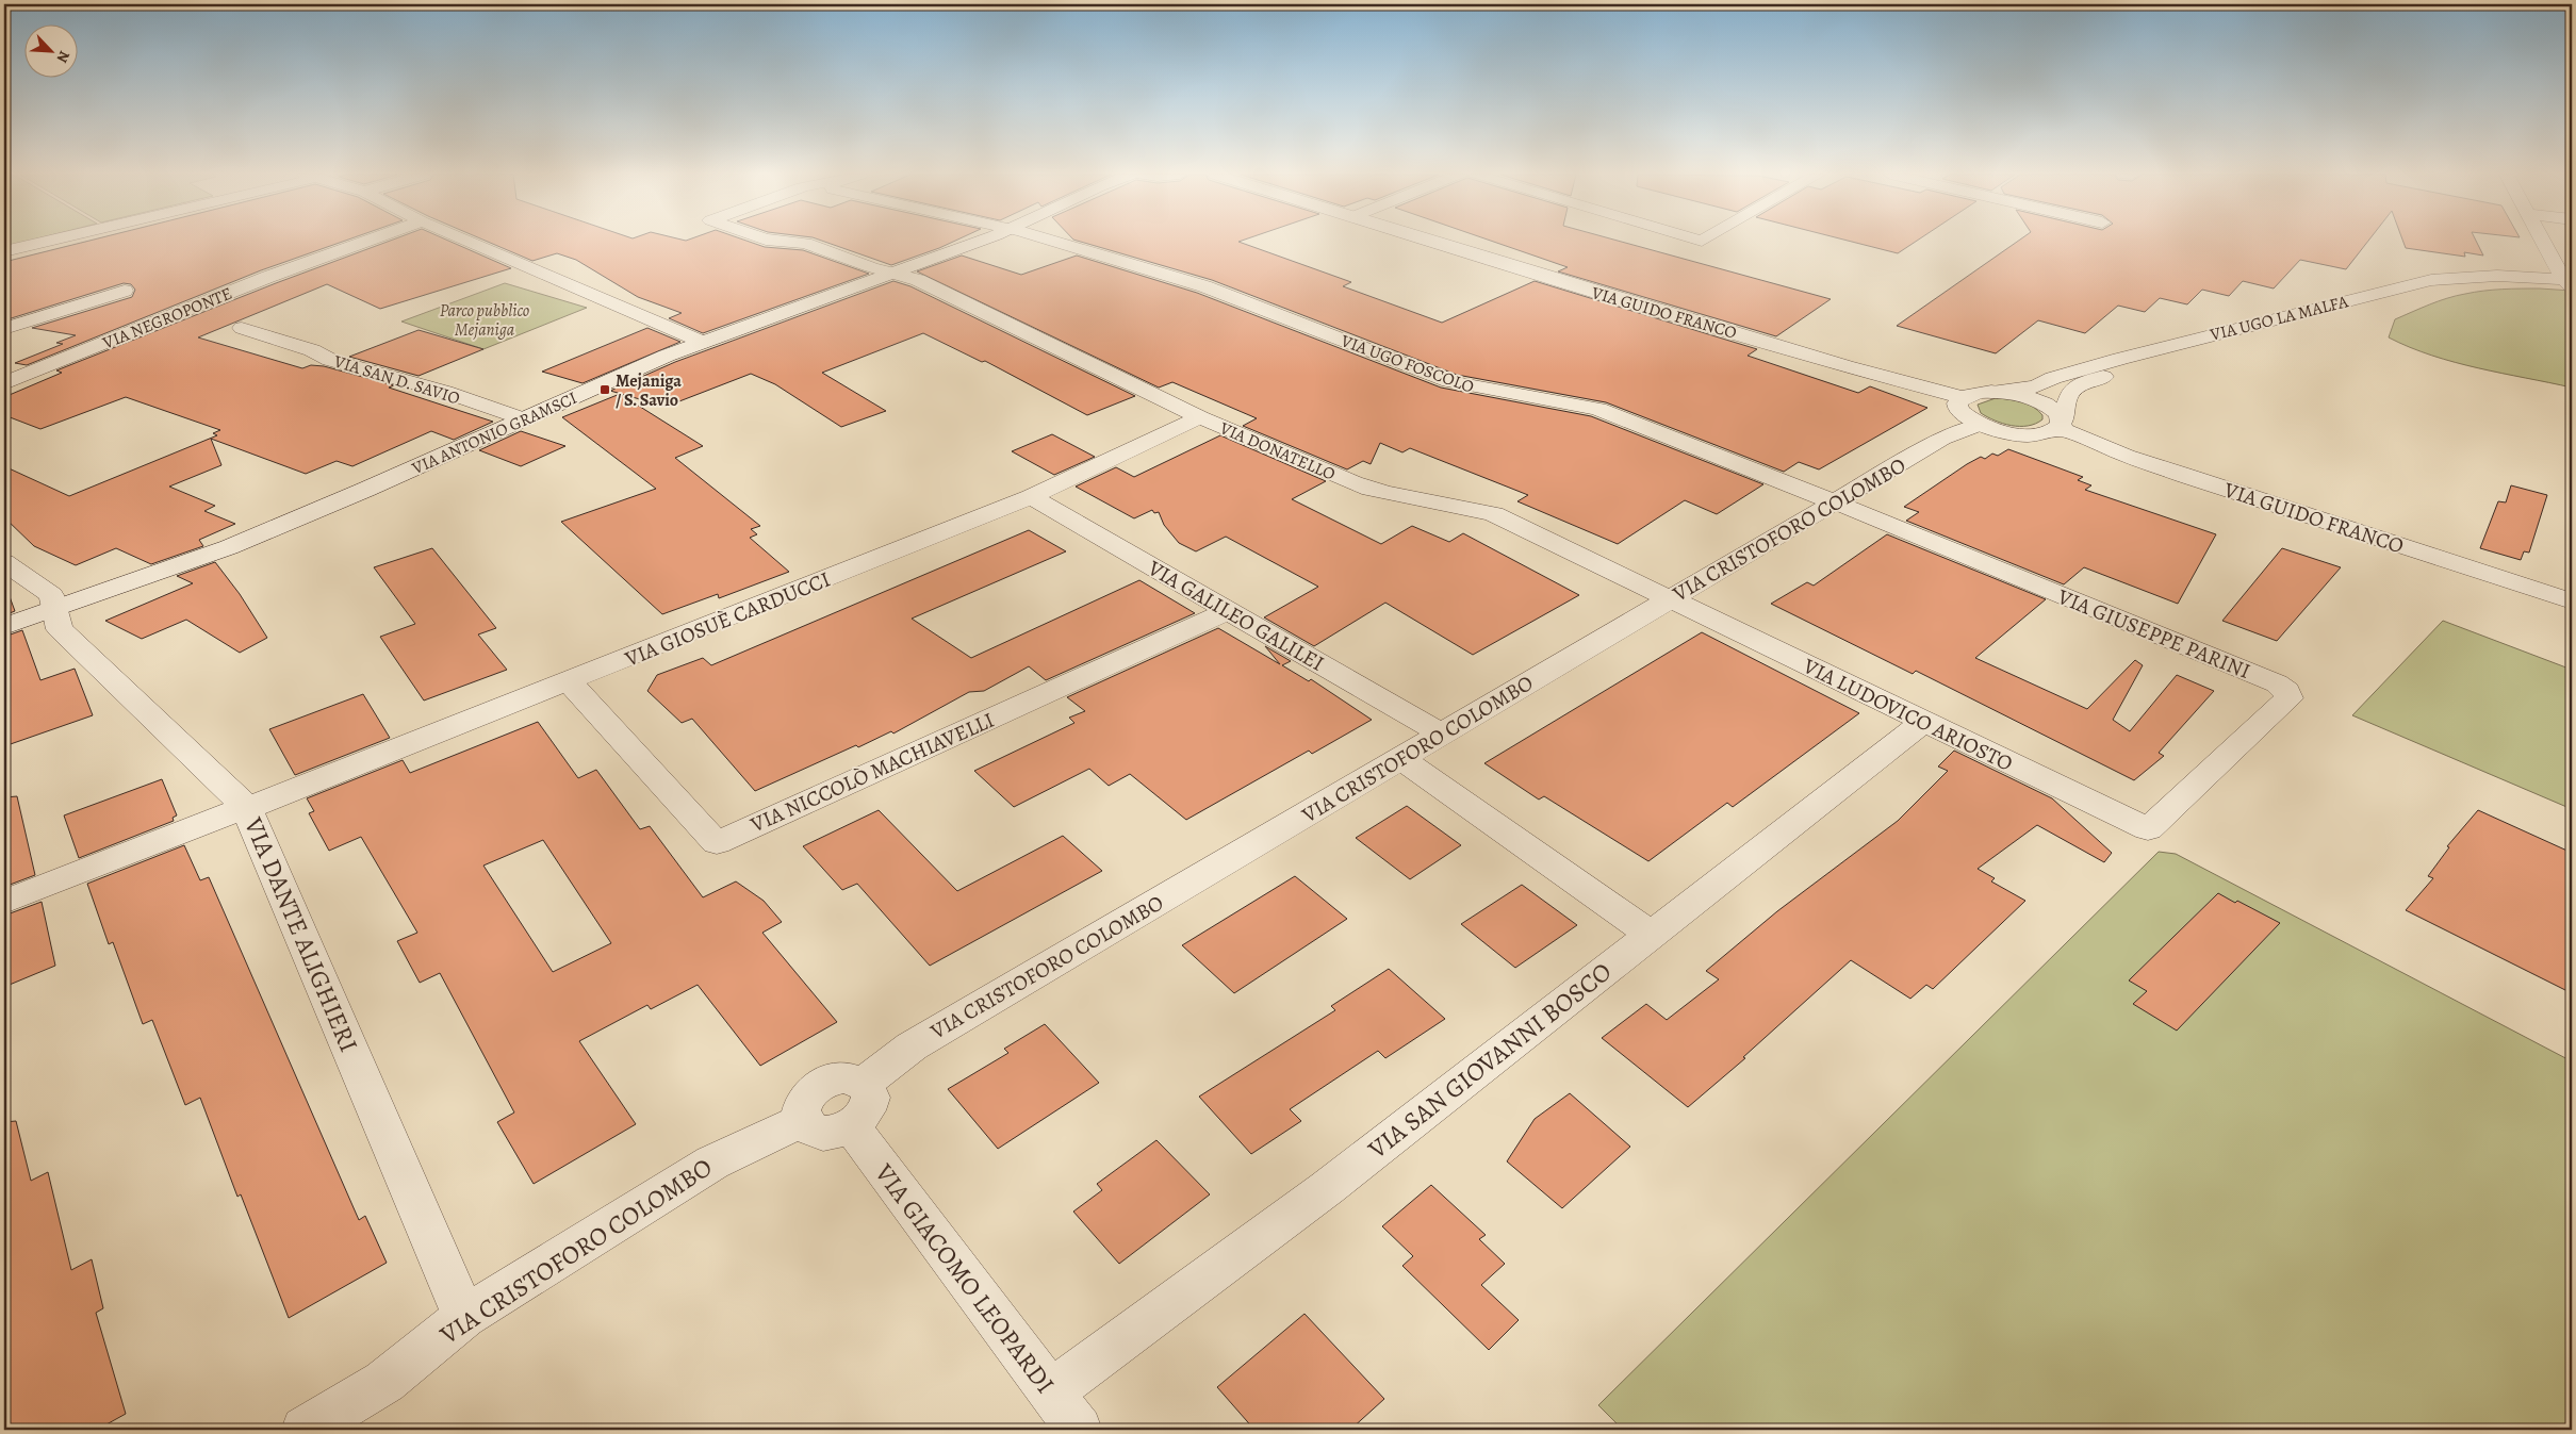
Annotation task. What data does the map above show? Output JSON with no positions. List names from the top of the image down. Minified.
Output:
{"streets":{"street":["VIA GUIDO FRANCO","VIA NEGROPONTE","VIA UGO LA MALFA","VIA UGO FOSCOLO","VIA SAN D. SAVIO","VIA ANTONIO GRAMSCI","VIA DONATELLO","VIA CRISTOFORO COLOMBO","VIA GALILEO GALILEI","VIA GIOSUÈ CARDUCCI","VIA GIUSEPPE PARINI","VIA LUDOVICO ARIOSTO","VIA NICCOLÒ MACHIAVELLI","VIA DANTE ALIGHIERI","VIA SAN GIOVANNI BOSCO","VIA GIACOMO LEOPARDI"]},"crossings":[["VIA GUIDO FRANCO","VIA UGO LA MALFA"],["VIA UGO FOSCOLO","VIA CRISTOFORO COLOMBO"],["VIA UGO FOSCOLO","VIA GIUSEPPE PARINI"],["VIA SAN D. SAVIO","VIA ANTONIO GRAMSCI"],["VIA ANTONIO GRAMSCI","VIA DONATELLO"],["VIA ANTONIO GRAMSCI","VIA DANTE ALIGHIERI"],["VIA DONATELLO","VIA CRISTOFORO COLOMBO"],["VIA DONATELLO","VIA GIOSUÈ CARDUCCI"],["VIA DONATELLO","VIA LUDOVICO ARIOSTO"],["VIA CRISTOFORO COLOMBO","VIA GALILEO GALILEI"],["VIA CRISTOFORO COLOMBO","VIA GIUSEPPE PARINI"],["VIA CRISTOFORO COLOMBO","VIA LUDOVICO ARIOSTO"],["VIA CRISTOFORO COLOMBO","VIA DANTE ALIGHIERI"],["VIA CRISTOFORO COLOMBO","VIA GIACOMO LEOPARDI"],["VIA GALILEO GALILEI","VIA GIOSUÈ CARDUCCI"],["VIA GALILEO GALILEI","VIA NICCOLÒ MACHIAVELLI"],["VIA GIOSUÈ CARDUCCI","VIA NICCOLÒ MACHIAVELLI"],["VIA GIOSUÈ CARDUCCI","VIA DANTE ALIGHIERI"],["VIA GIUSEPPE PARINI","VIA LUDOVICO ARIOSTO"],["VIA LUDOVICO ARIOSTO","VIA SAN GIOVANNI BOSCO"],["VIA SAN GIOVANNI BOSCO","VIA GIACOMO LEOPARDI"]],"parks":["Parco pubblico Mejaniga"],"places":{"transit":["Mejaniga / S. Savio"]},"north":"bottom right"}
